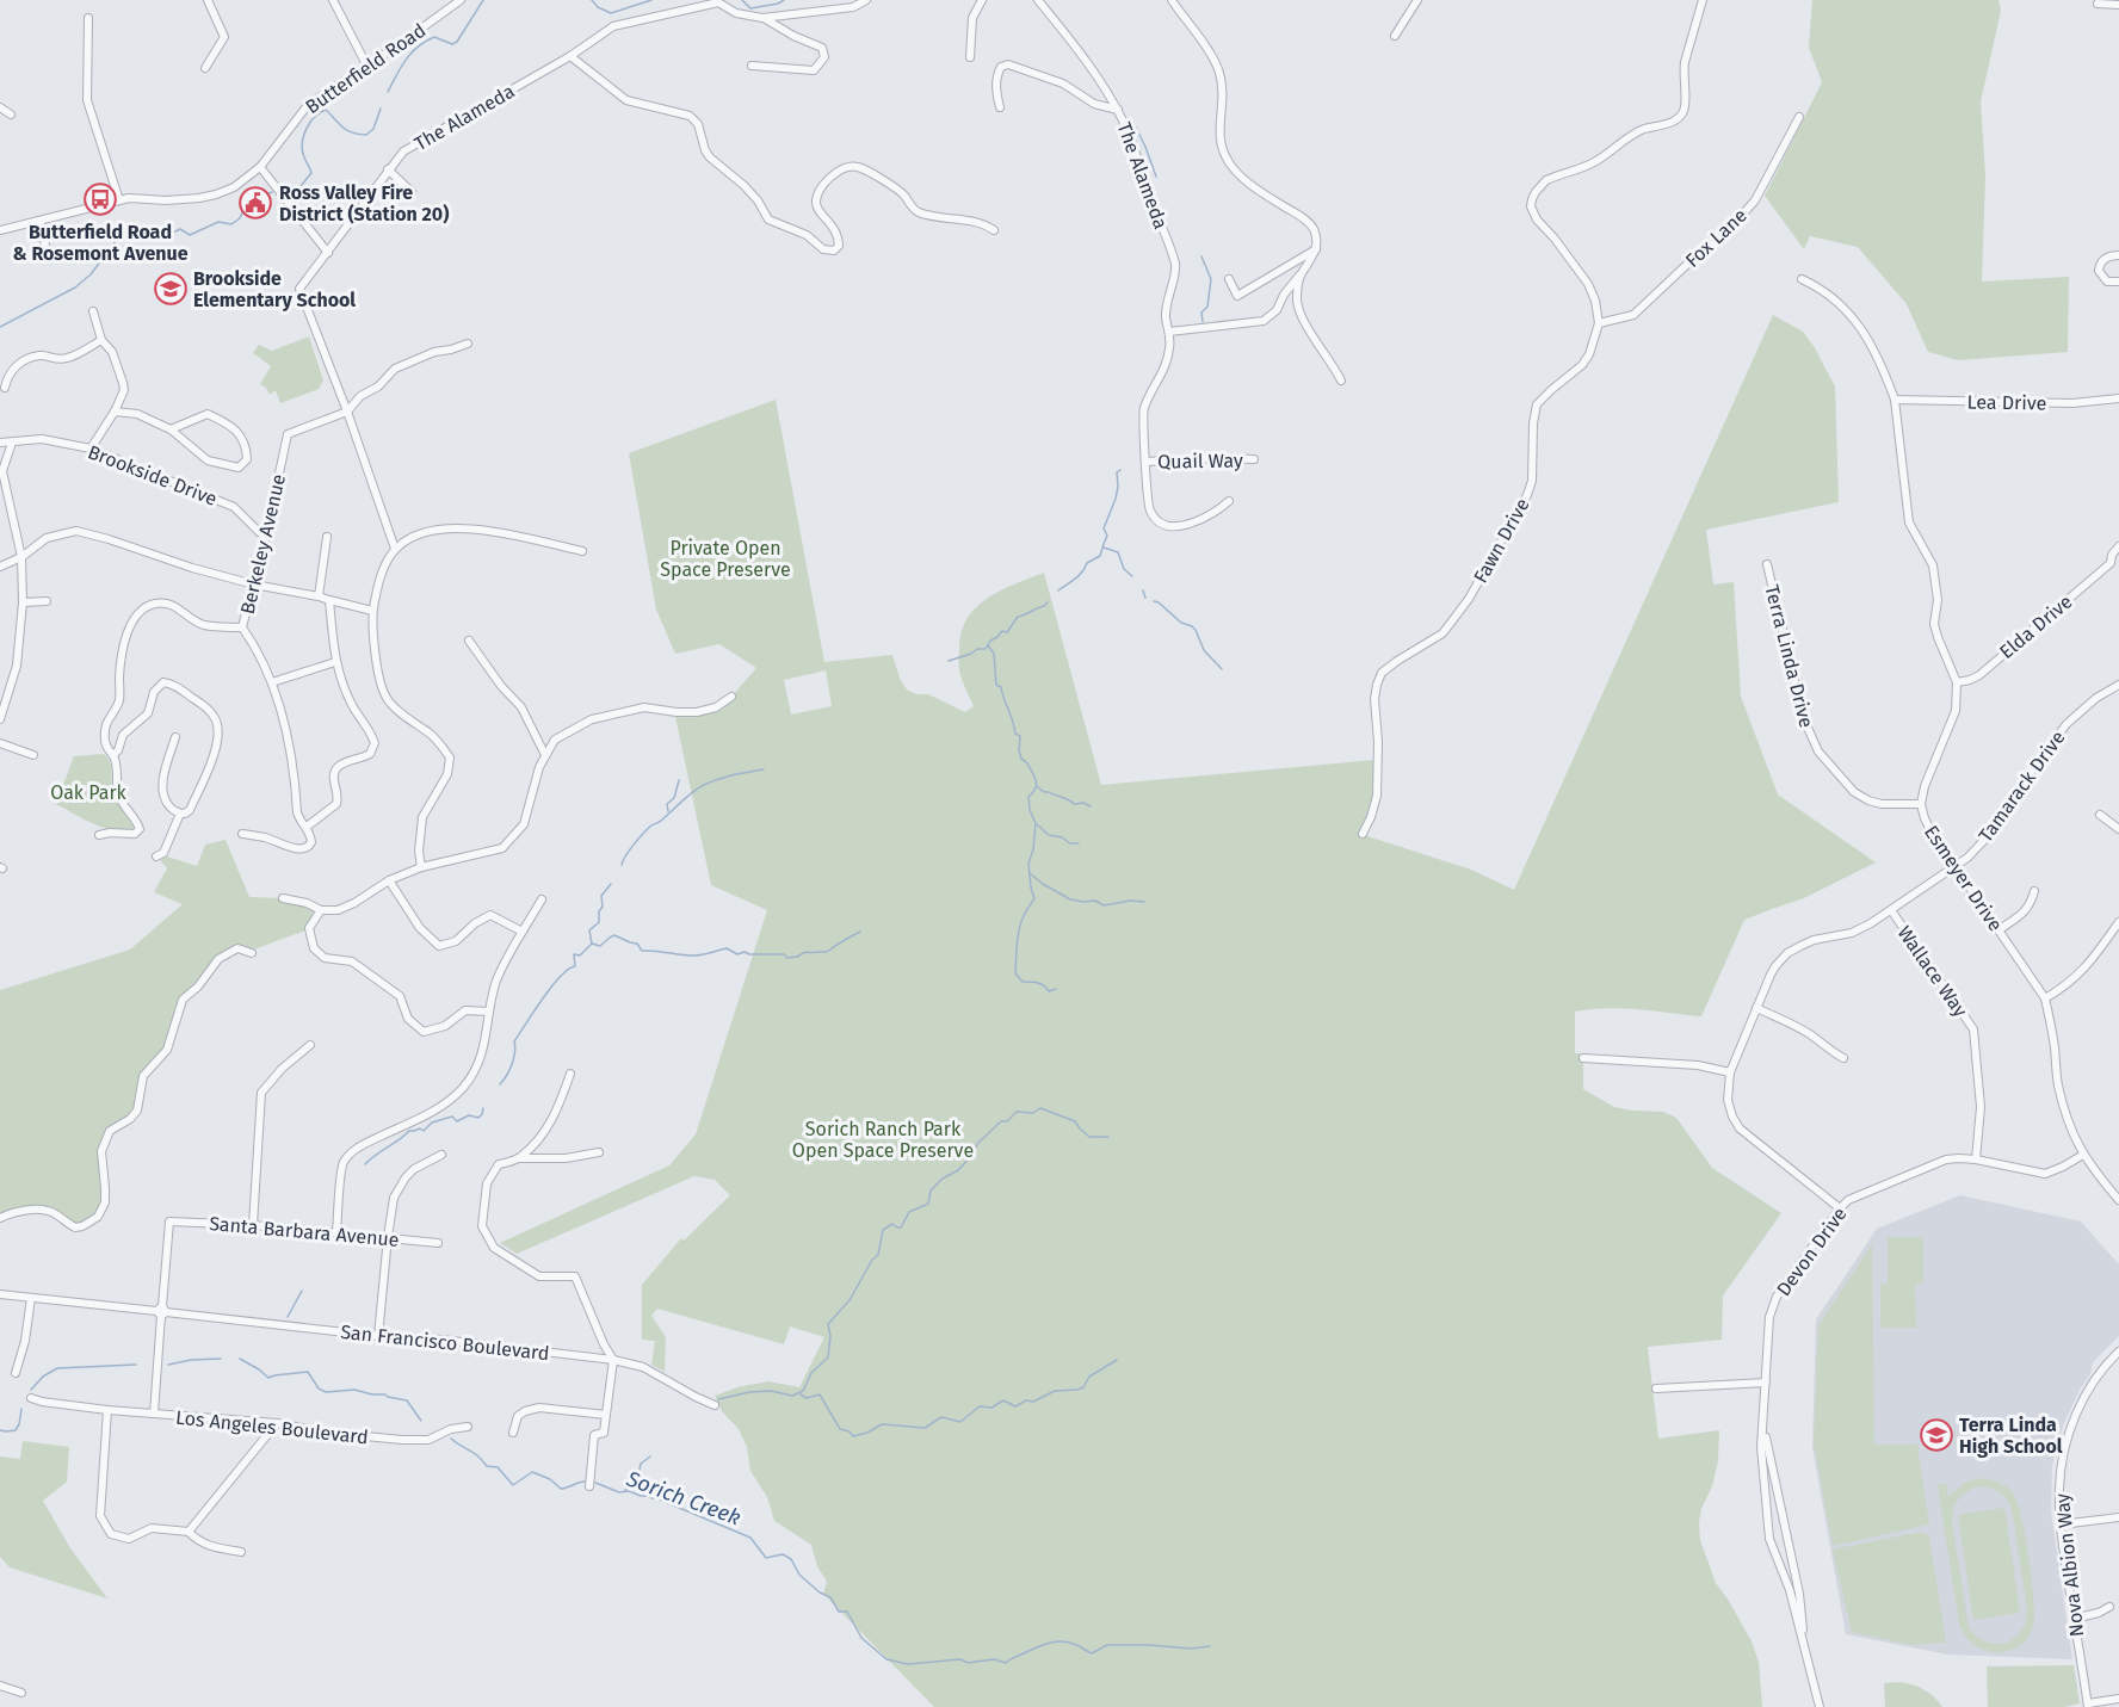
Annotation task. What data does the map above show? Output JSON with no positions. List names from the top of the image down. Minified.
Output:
{"streets":{"street":["Butterfield Road","The Alameda","Fox Lane","Lea Drive","Quail Way","Brookside Drive","Fawn Drive","Berkeley Avenue","Elda Drive","Terra Linda Drive","Tamarack Drive","Esmeyer Drive","Wallace Way","Santa Barbara Avenue","Devon Drive","San Francisco Boulevard","Los Angeles Boulevard","Nova Albion Way"]},"crossings":[["The Alameda","Quail Way"],["The Alameda","Berkeley Avenue"],["Fox Lane","Fawn Drive"],["Lea Drive","Esmeyer Drive"],["Brookside Drive","Berkeley Avenue"],["Elda Drive","Esmeyer Drive"],["Terra Linda Drive","Esmeyer Drive"],["Tamarack Drive","Esmeyer Drive"],["Tamarack Drive","Wallace Way"],["Tamarack Drive","Devon Drive"],["Esmeyer Drive","Devon Drive"],["Wallace Way","Devon Drive"],["Santa Barbara Avenue","San Francisco Boulevard"]],"water":["Sorich Creek"],"parks":["Private Open Space Preserve","Oak Park","Sorich Ranch Park Open Space Preserve"],"places":{"bus stop":["Butterfield Road & Rosemont Avenue"],"public building":["Ross Valley Fire District (Station 20)"],"school or university":["Brookside Elementary School","Terra Linda High School"]}}
